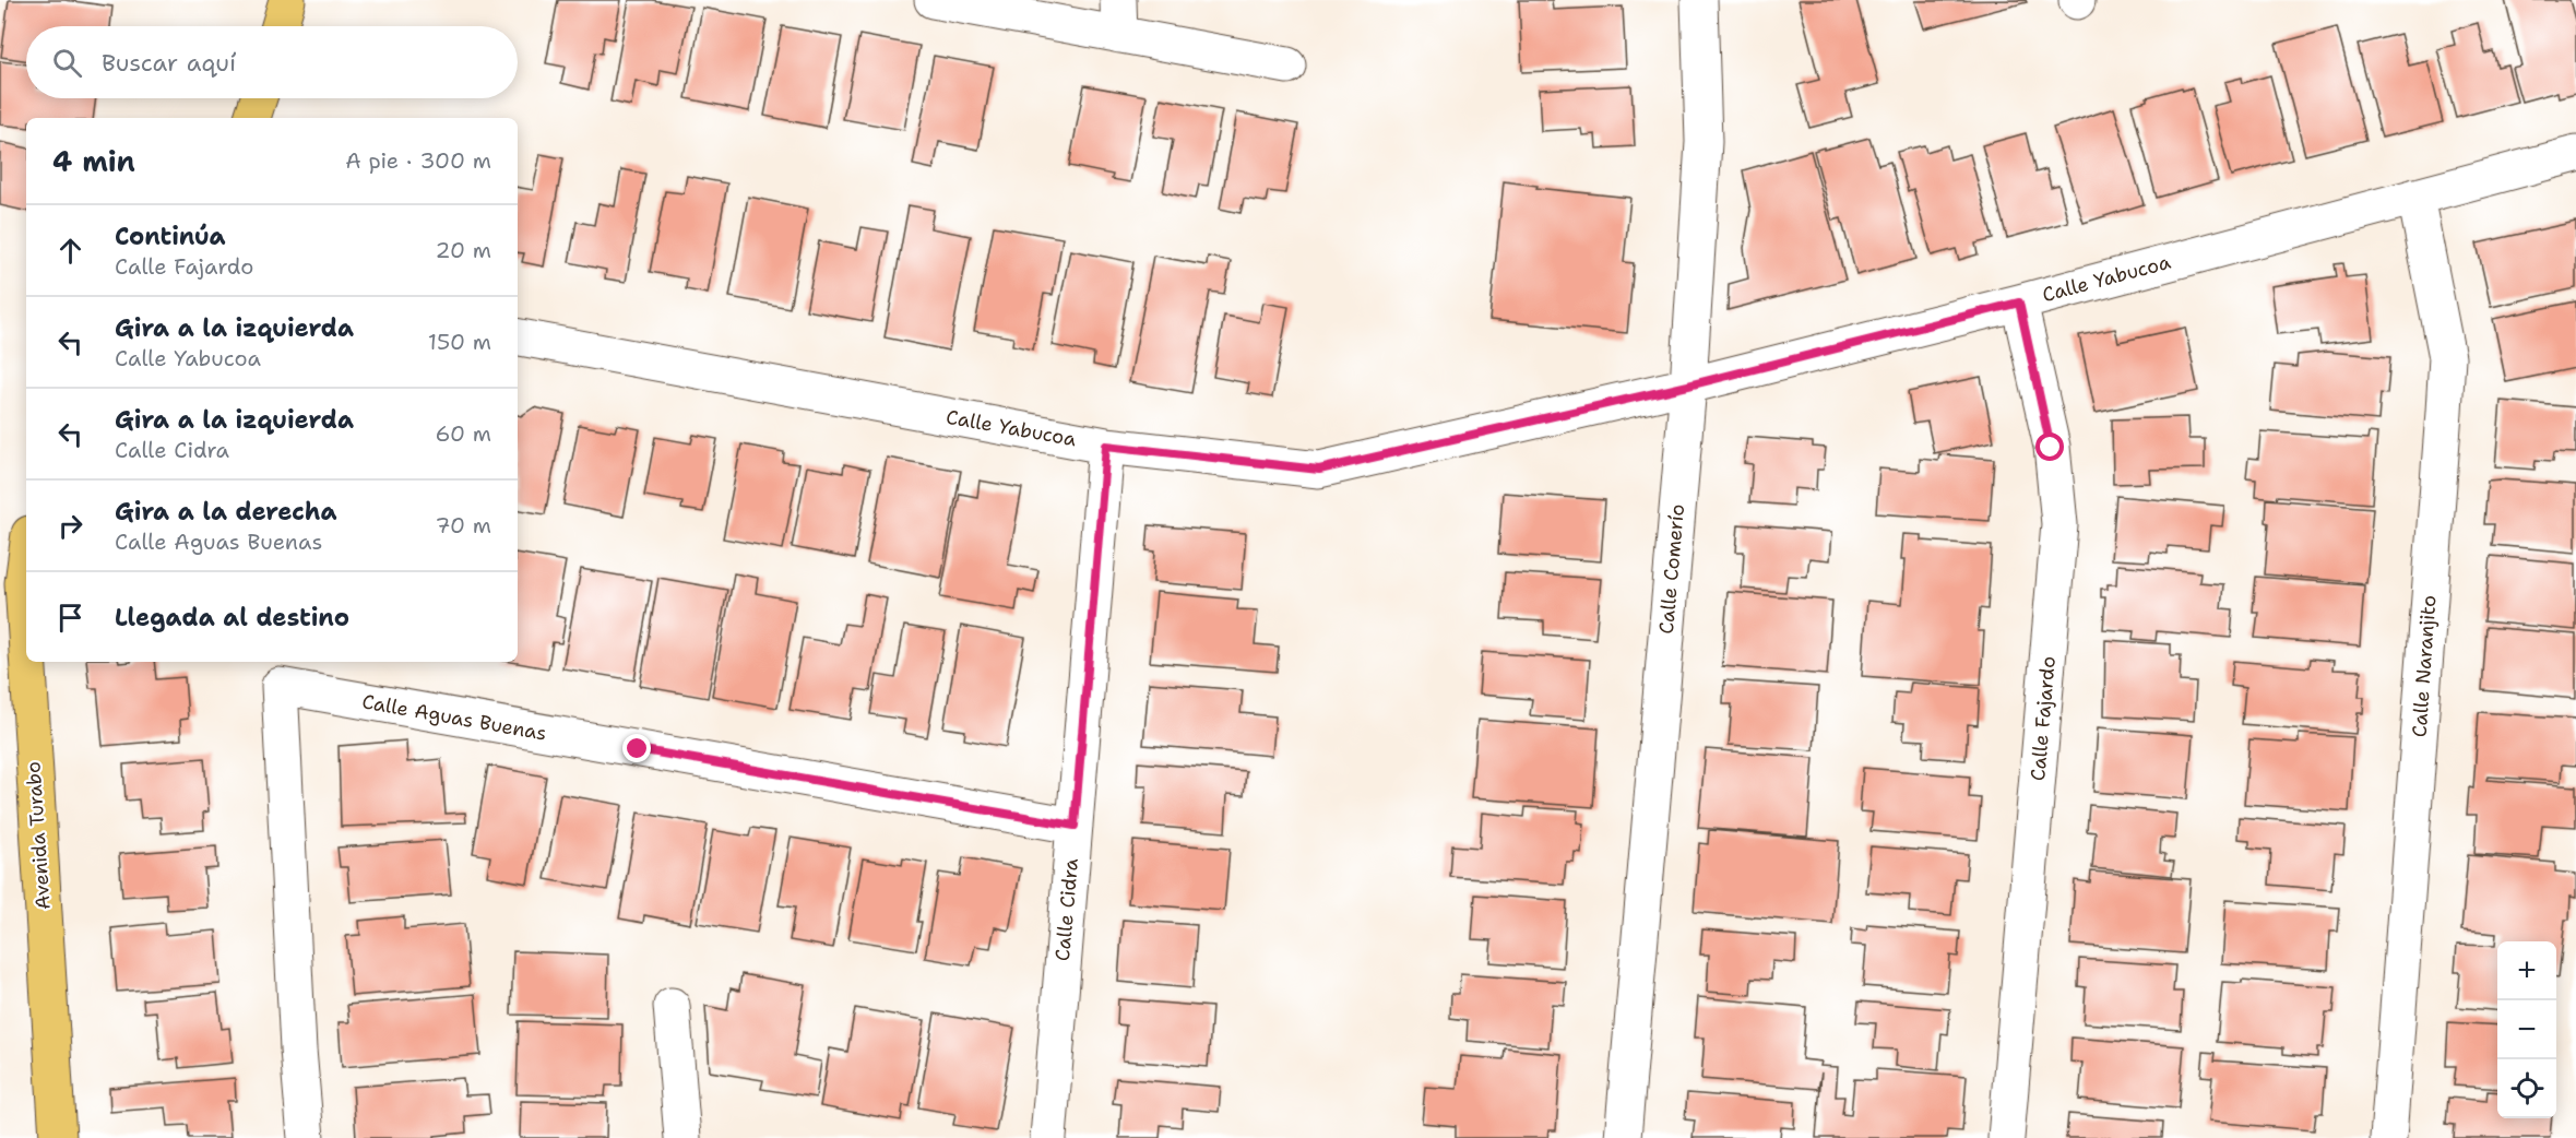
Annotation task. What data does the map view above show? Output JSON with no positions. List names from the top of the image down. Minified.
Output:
{"streets":{"main road":["Avenida Turabo"],"street":["Calle Yabucoa","Calle Comerío","Calle Naranjito","Calle Aguas Buenas","Calle Fajardo","Calle Cidra"]},"crossings":[["Calle Yabucoa","Calle Comerío"],["Calle Yabucoa","Calle Naranjito"],["Calle Yabucoa","Calle Fajardo"],["Calle Yabucoa","Calle Cidra"],["Calle Aguas Buenas","Calle Cidra"]],"page":{"search":"Buscar aquí","heading":["4 min","A pie · 300 m"],"list":[["Continúa","Calle Fajardo","20 m"],["Gira a la izquierda","Calle Yabucoa","150 m"],["Gira a la izquierda","Calle Cidra","60 m"],["Gira a la derecha","Calle Aguas Buenas","70 m"],"Llegada al destino"],"map_buttons":["+","−"]}}
